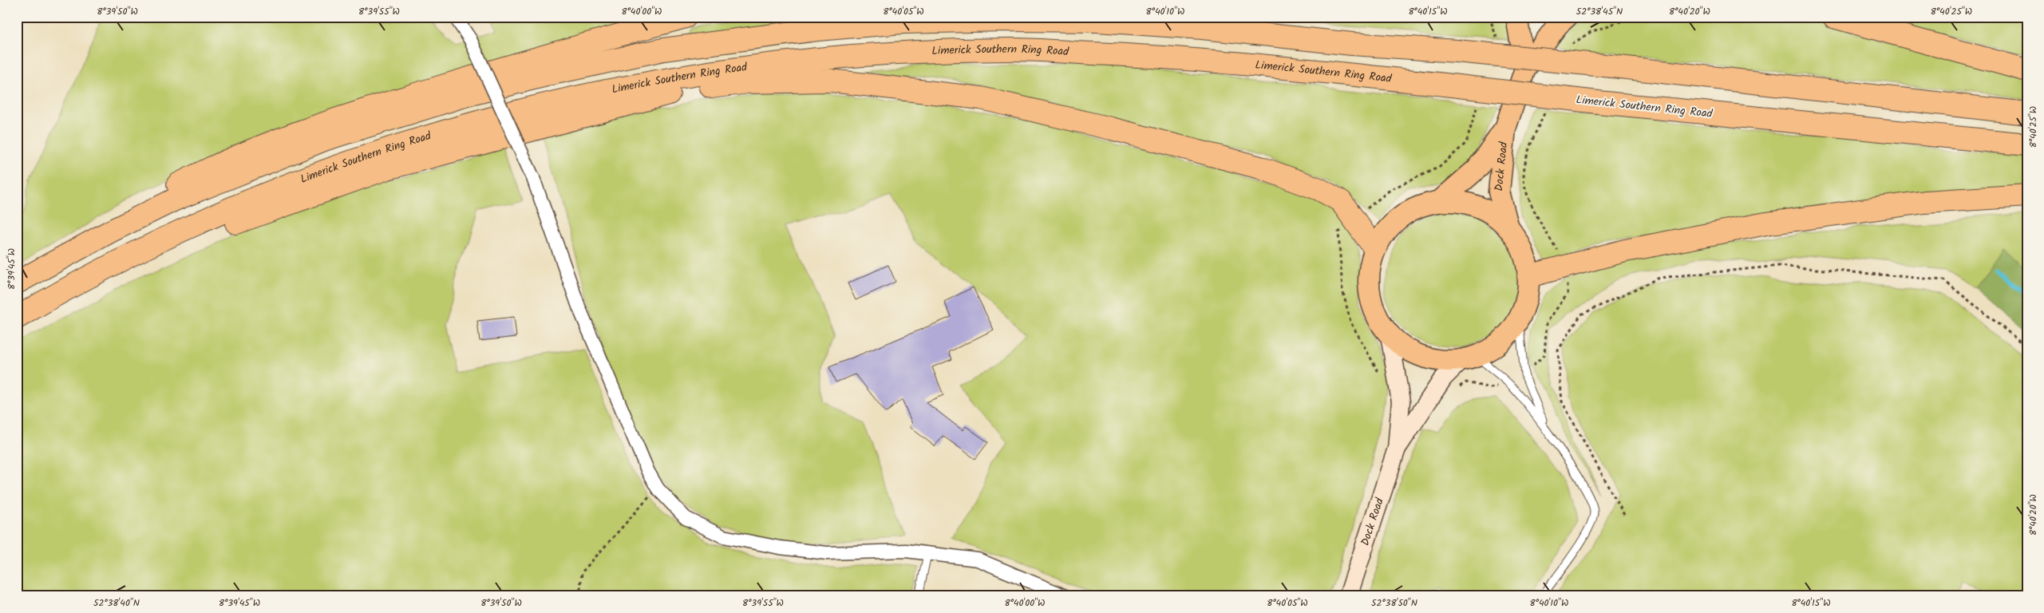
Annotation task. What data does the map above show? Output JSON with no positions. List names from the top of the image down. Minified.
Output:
{"streets":{"highway":["Limerick Southern Ring Road"],"main road":["Dock Road"]},"coordinates":["8°39'50\"W","8°39'55\"W","8°40'00\"W","8°40'05\"W","8°40'10\"W","8°40'15\"W","52°38'45\"N","8°40'20\"W","8°40'25\"W","8°39'45\"W","52°38'40\"N","52°38'50\"N"]}
